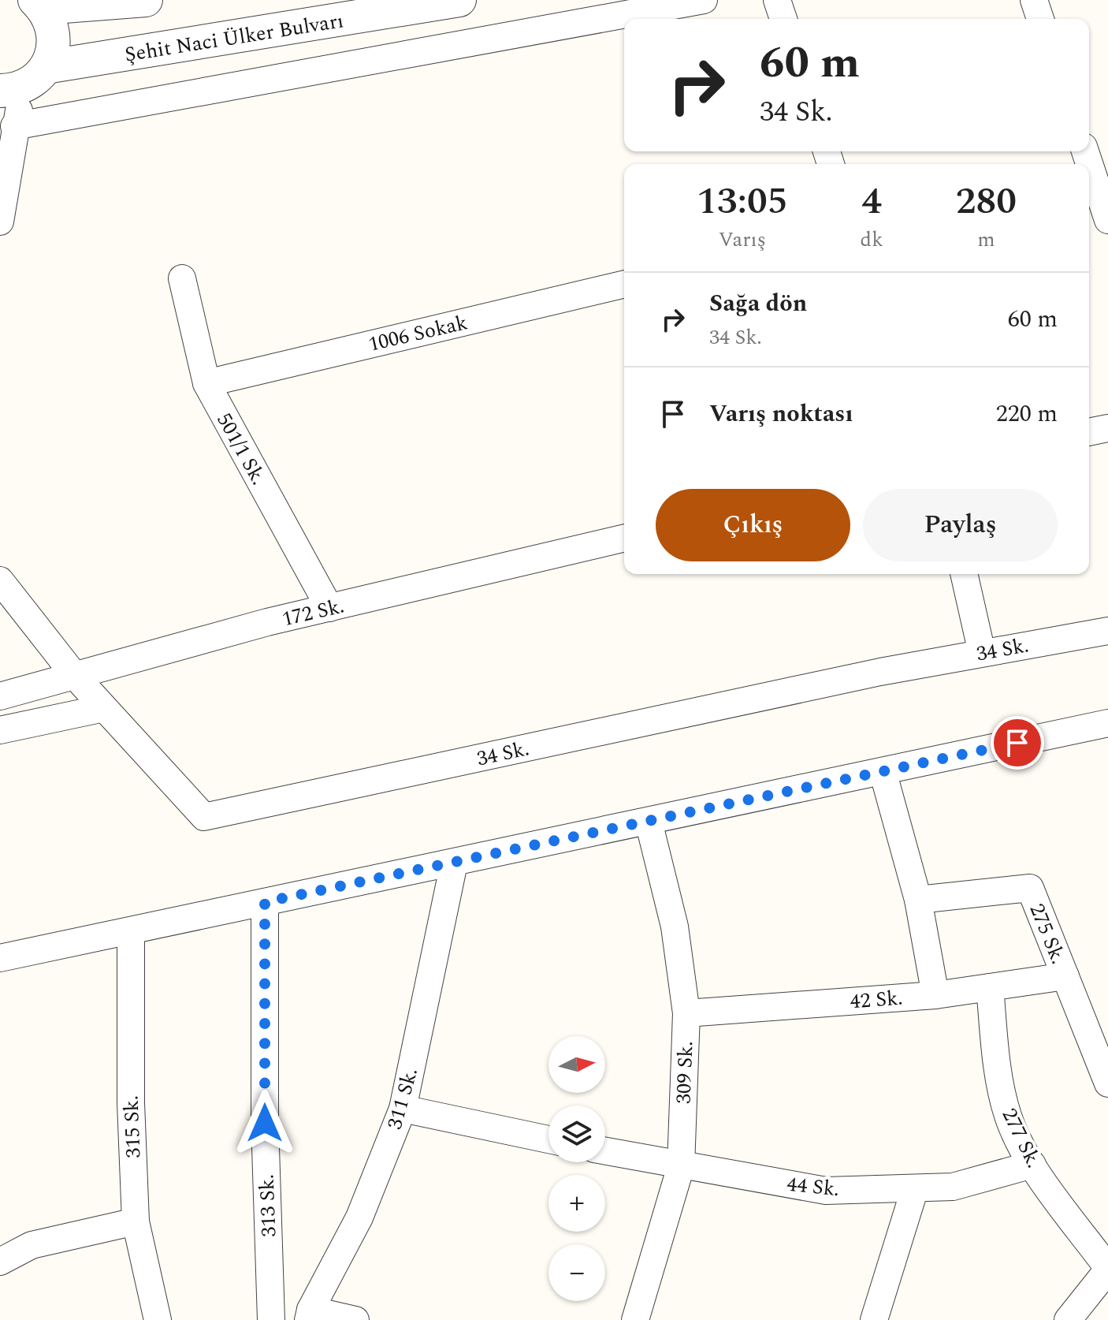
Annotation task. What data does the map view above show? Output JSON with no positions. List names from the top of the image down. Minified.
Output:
{"streets":{"street":["Şehit Naci Ülker Bulvarı","1006 Sokak","501/1 Sk.","172 Sk.","34 Sk.","275 Sk.","42 Sk.","309 Sk.","311 Sk.","315 Sk.","277 Sk.","44 Sk.","313 Sk."]},"crossings":[["1006 Sokak","501/1 Sk."],["501/1 Sk.","172 Sk."],["172 Sk.","34 Sk."],["275 Sk.","42 Sk."],["42 Sk.","309 Sk."],["42 Sk.","277 Sk."],["309 Sk.","44 Sk."],["277 Sk.","44 Sk."]],"north":"right","page":{"turn":["60 m","34 Sk."],"eta":["13:05","Varış","4","dk","280","m"],"list":[{"name":"Sağa dön","note":"34 Sk.","value":"60 m"},{"name":"Varış noktası","value":"220 m"}],"buttons":["Çıkış","Paylaş"],"map_buttons":["+","−"]}}
